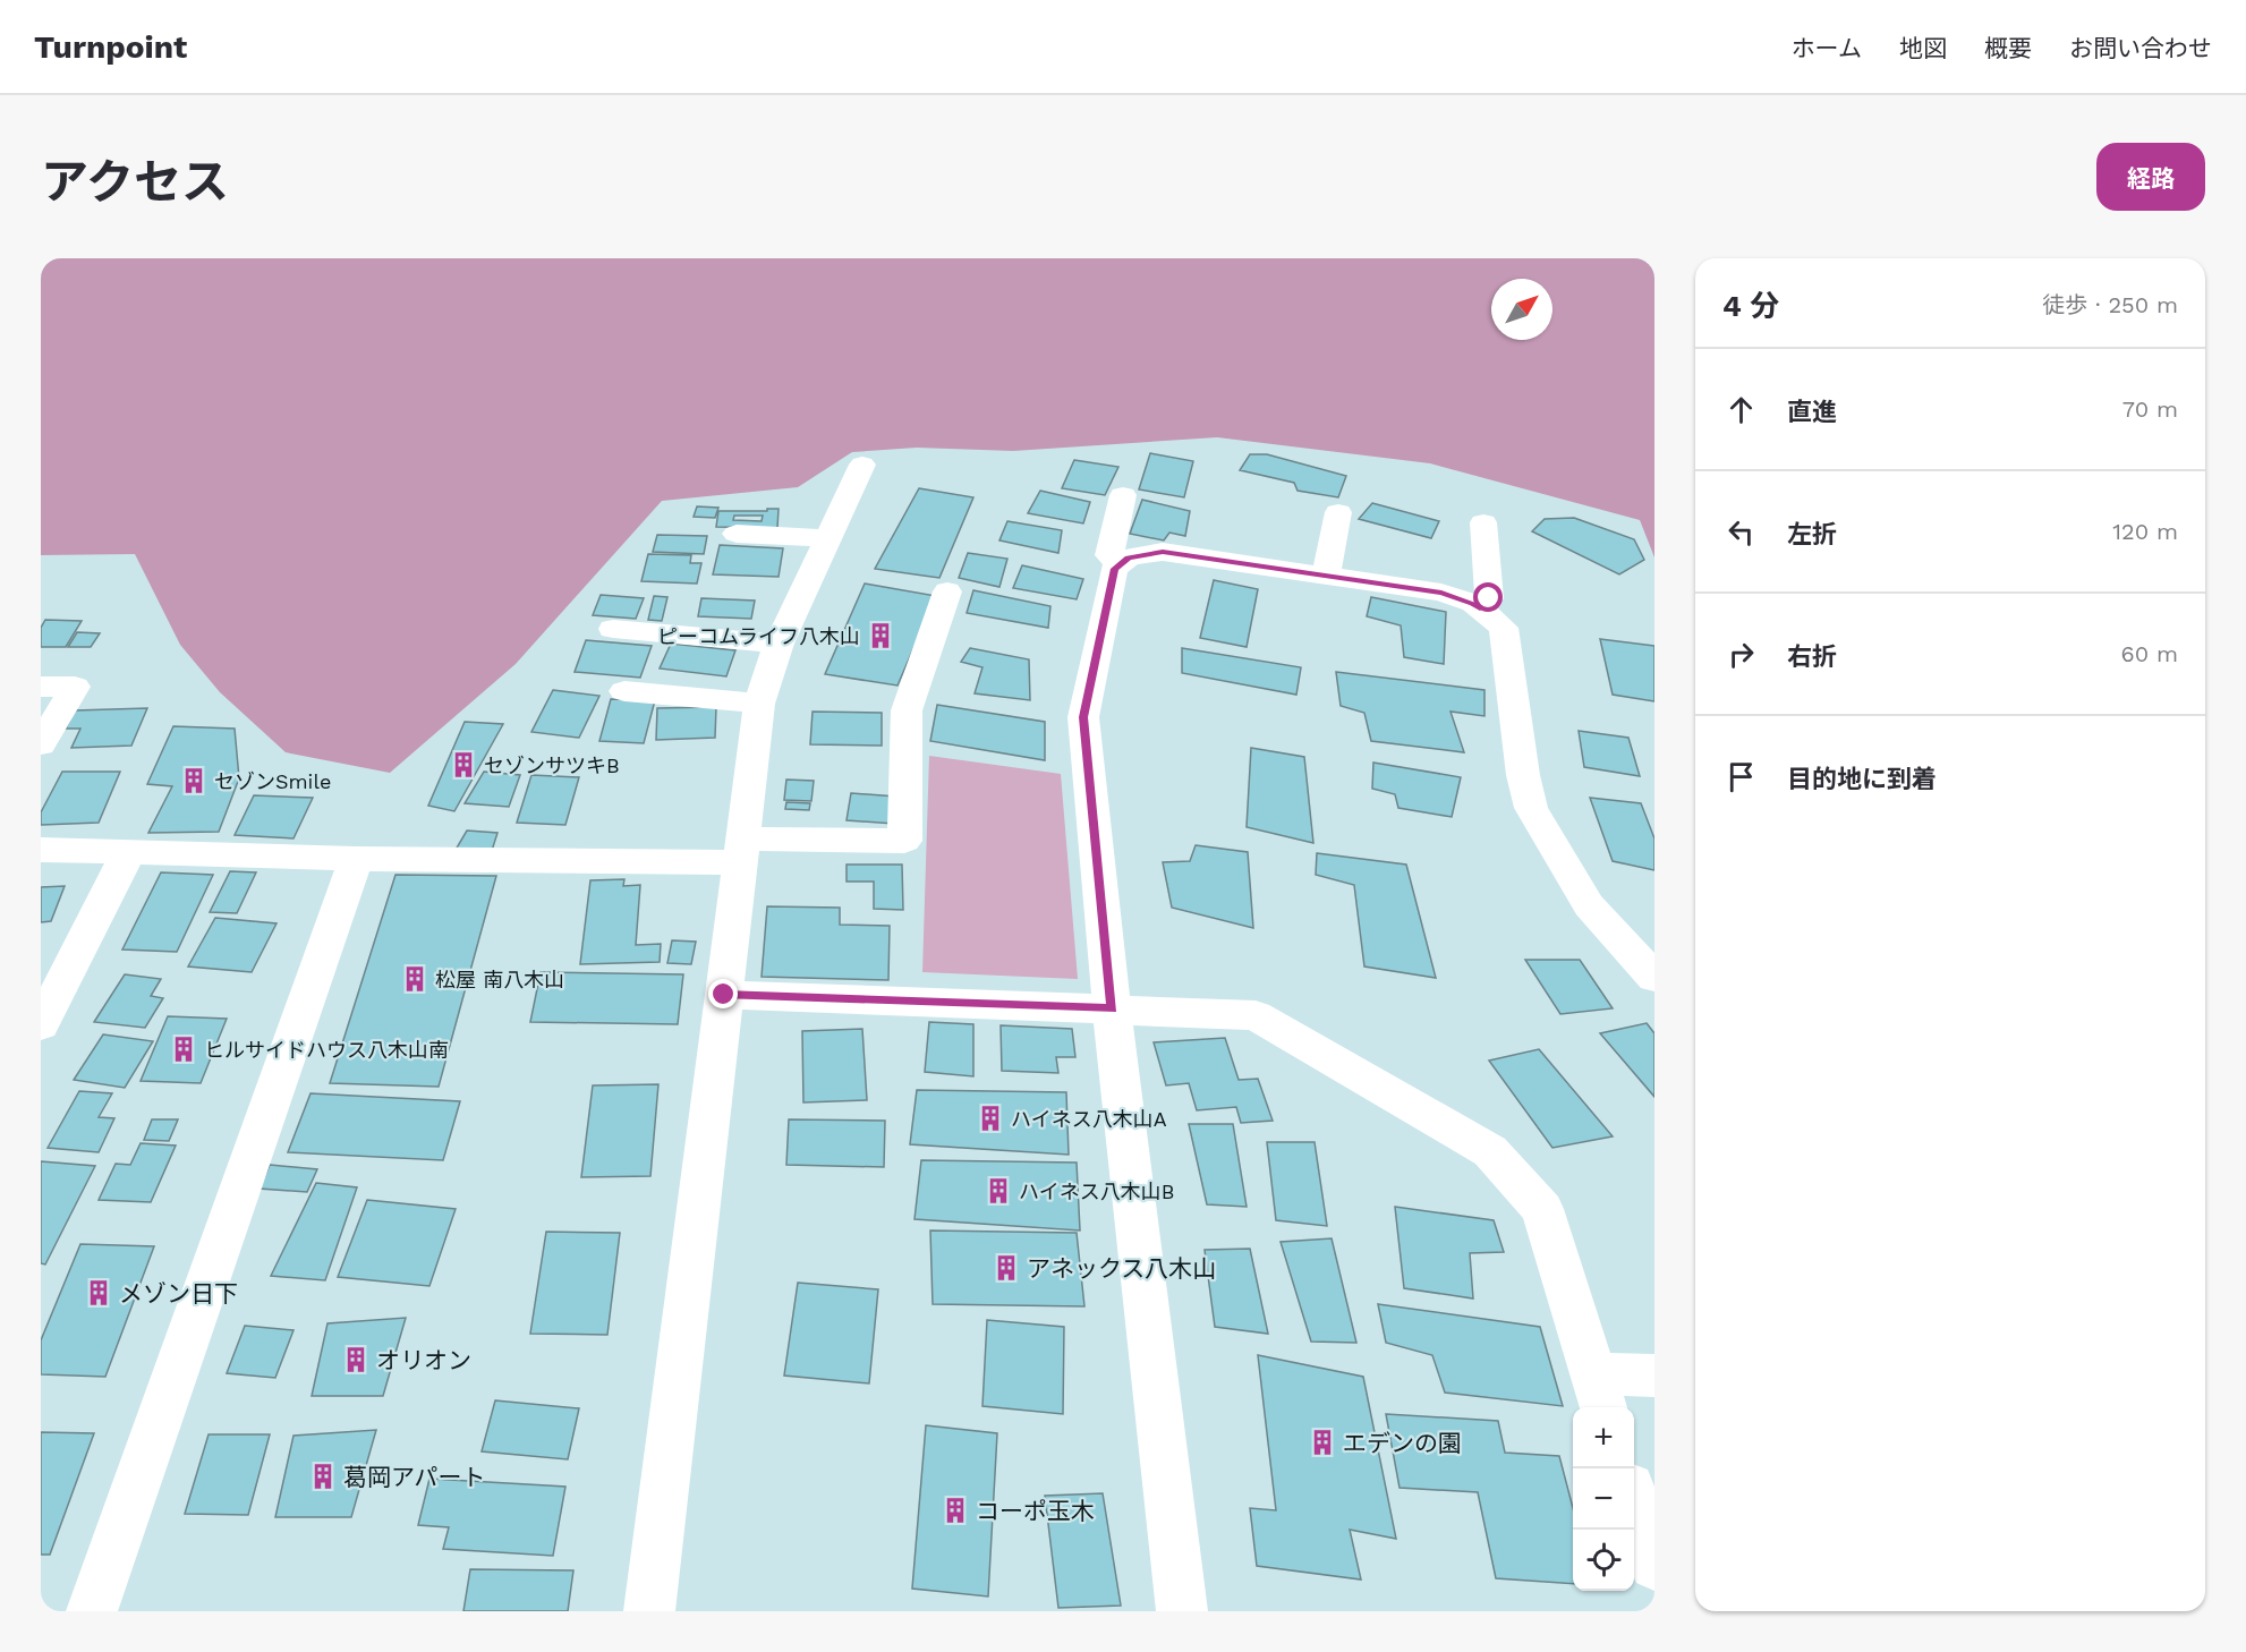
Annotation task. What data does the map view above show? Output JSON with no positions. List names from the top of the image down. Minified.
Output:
{"places":{"building":["ピーコムライフ八木山","セゾンサツキB","セゾンSmile","松屋 南八木山","ヒルサイドハウス八木山南","ハイネス八木山A","ハイネス八木山B","アネックス八木山","メゾン日下","オリオン","エデンの園","葛岡アパート","コーポ玉木"]},"north":"top right","page":{"header":"Turnpoint","nav":["ホーム","地図","概要","お問い合わせ"],"title":"アクセス","buttons":"経路","heading":["4 分","徒歩 · 250 m"],"list":[["直進","70 m"],["左折","120 m"],["右折","60 m"],"目的地に到着"],"map_buttons":["+","−"]}}
